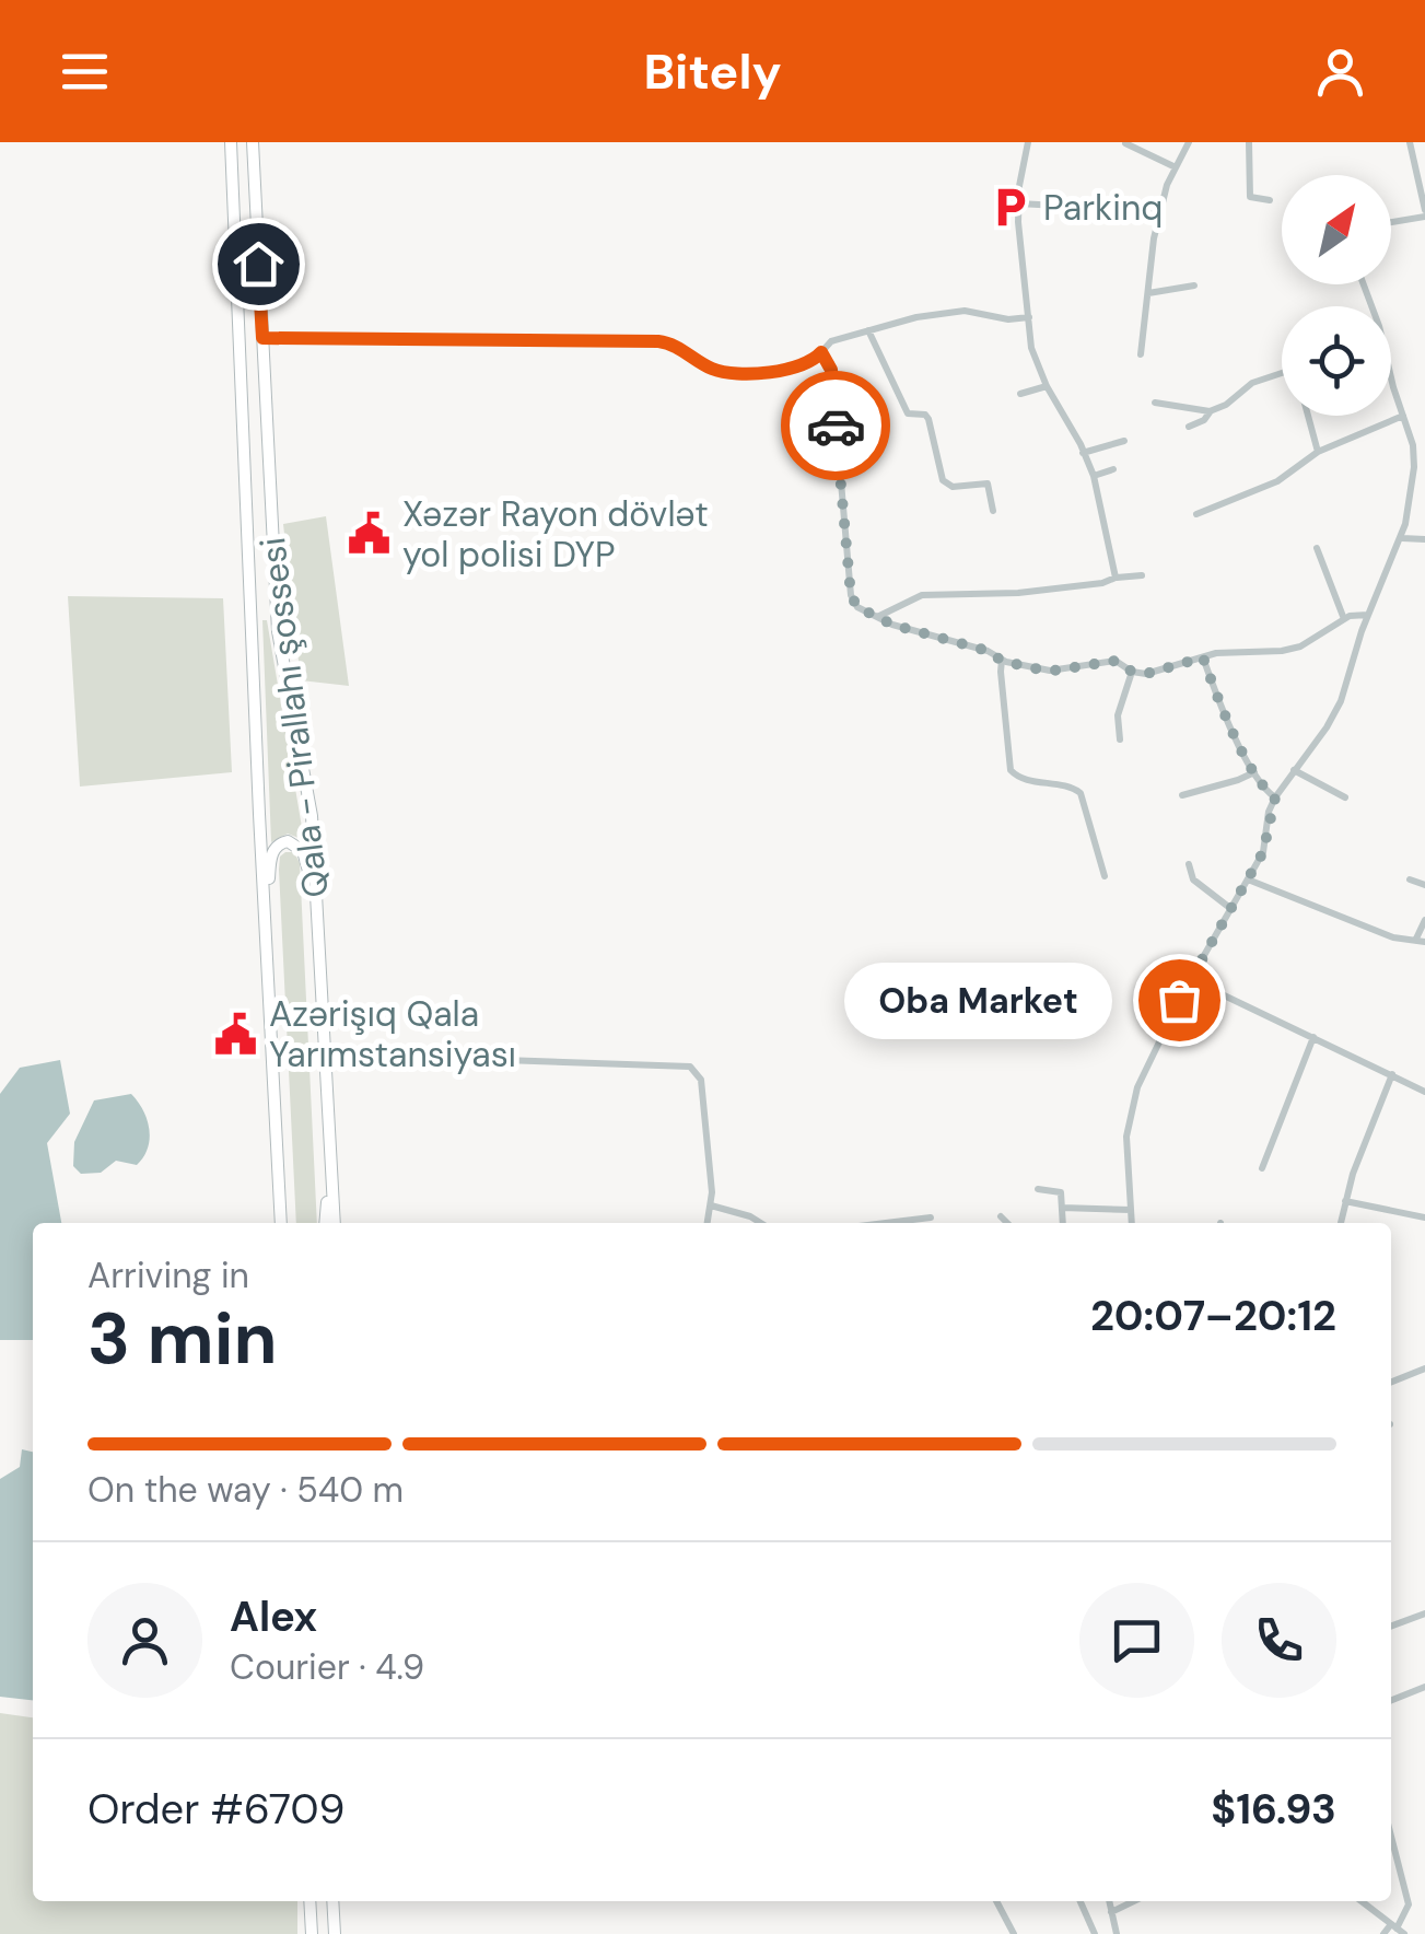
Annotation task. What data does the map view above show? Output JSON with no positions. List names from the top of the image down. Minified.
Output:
{"streets":{"main road":["Qala - Pirallahı şossesi"]},"places":{"parking":["Parkinq"],"public building":["Xəzər Rayon dövlət yol polisi DYP","Azərişıq Qala Yarımstansiyası"],"other":["Oba Market"]},"north":"top right","page":{"header":"Bitely","bubble":"Oba Market","heading":["3 min","Arriving in","20:07–20:12"],"panel":["Alex","Courier · 4.9","Order #6709","$16.93"],"bar":"On the way · 540 m"}}
